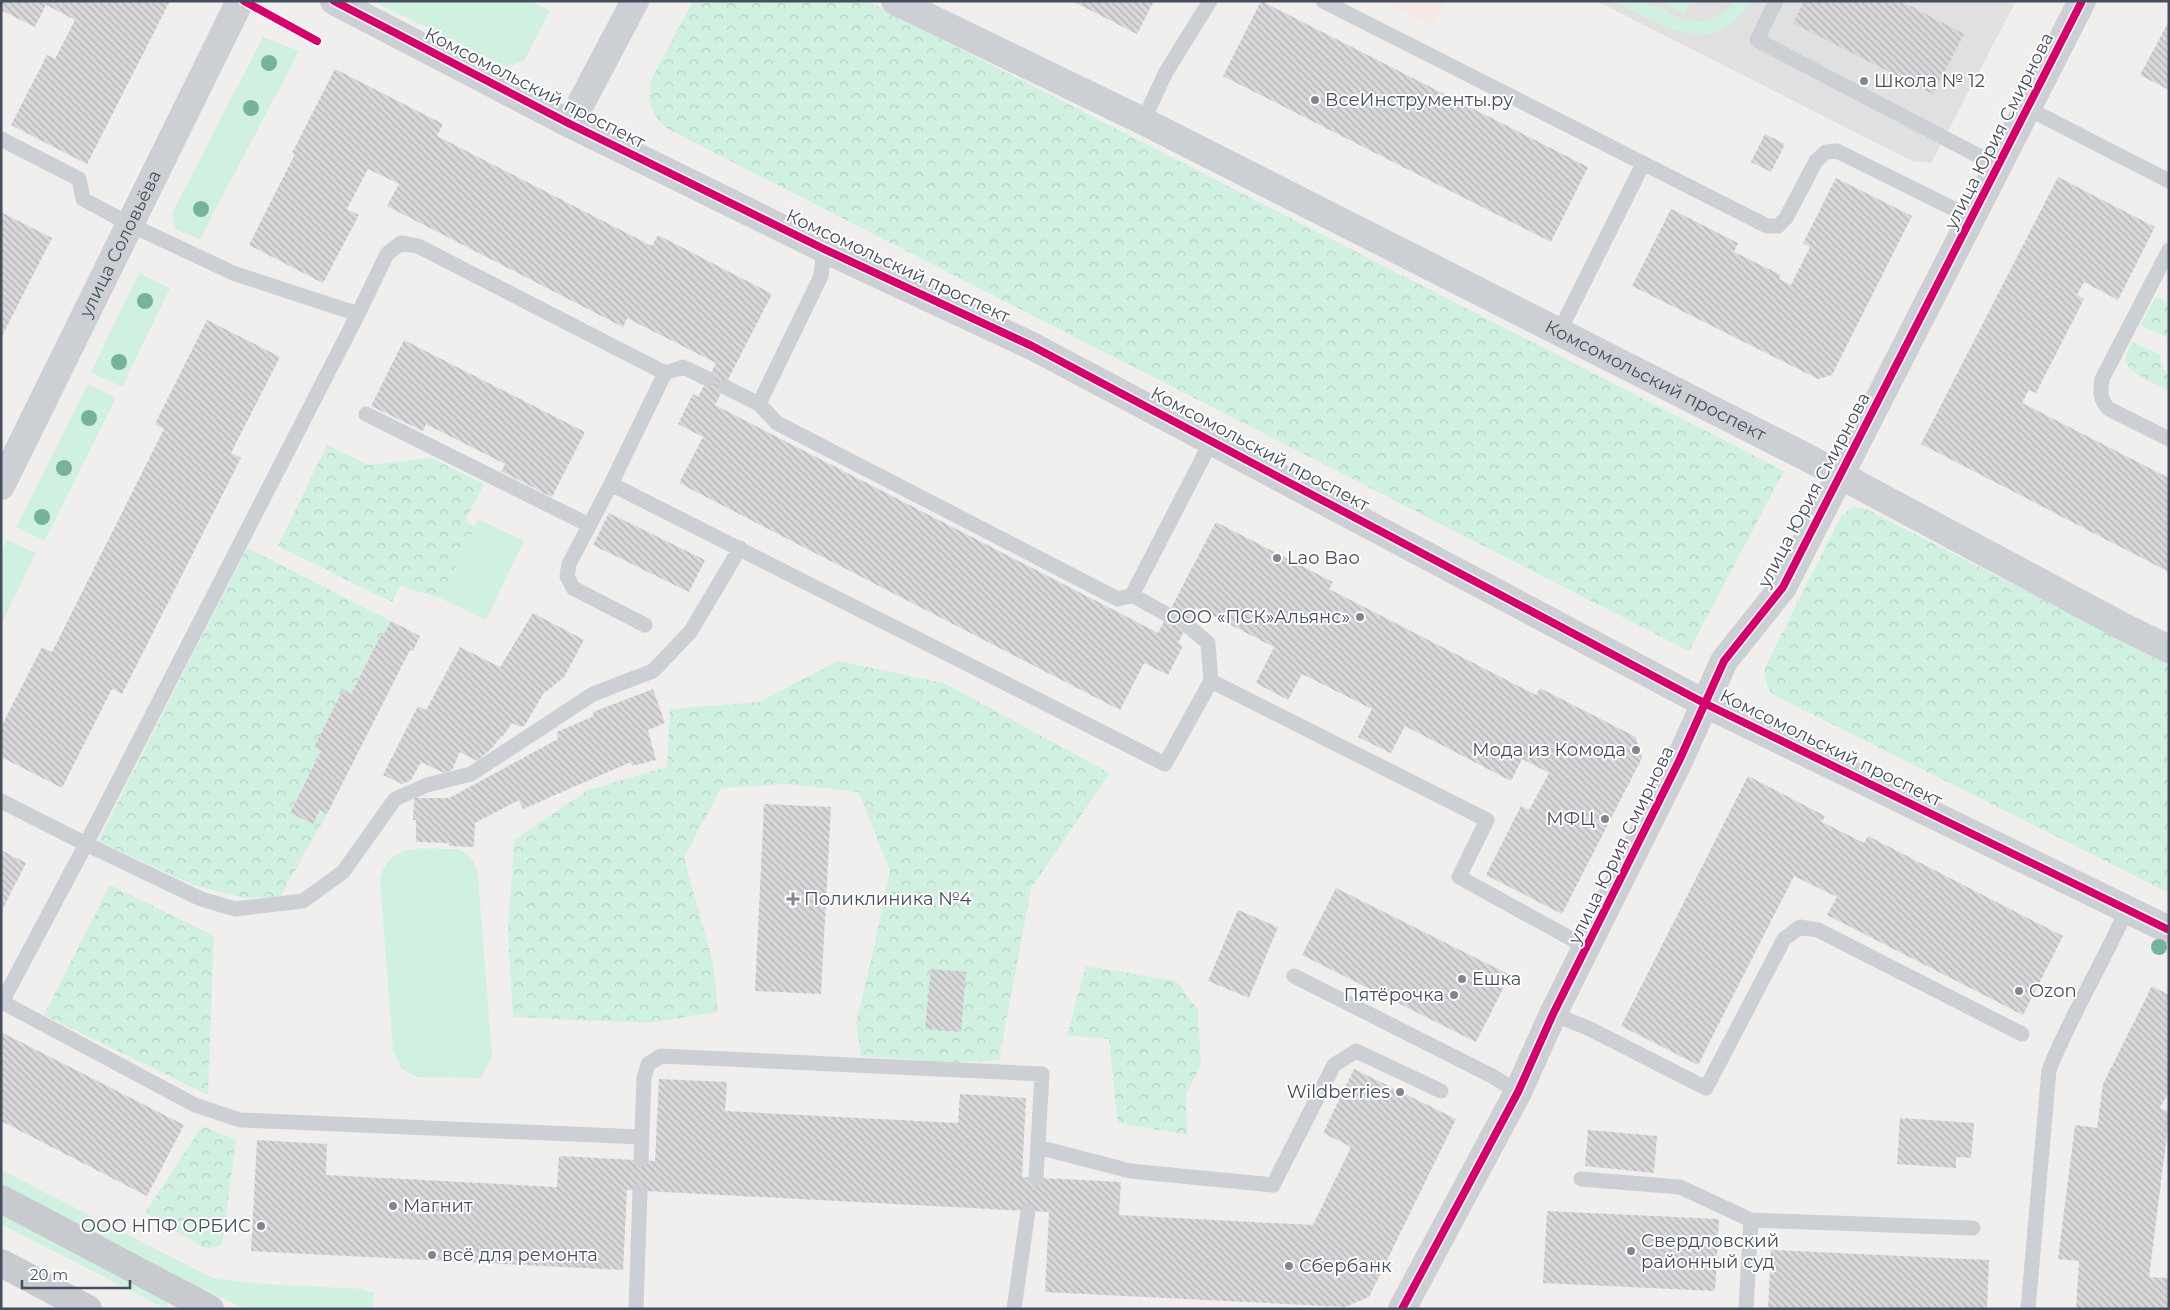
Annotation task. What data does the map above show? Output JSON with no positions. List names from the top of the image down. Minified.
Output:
{"streets":{"street":["Комсомольский проспект","улица Юрия Смирнова","улица Соловьёва"]},"crossings":[["Комсомольский проспект","улица Юрия Смирнова"]],"places":{"other":["Школа № 12","ВсеИнструменты.ру","Lao Bao","ООО «ПСК»Альянс»","Мода из Комода","МФЦ","Ешка","Ozon","Пятёрочка","Wildberries","Магнит","ООО НПФ ОРБИС","Свердловский районный суд","всё для ремонта","Сбербанк"],"health":["Поликлиника №4"]},"scale_bar":"20 m"}
